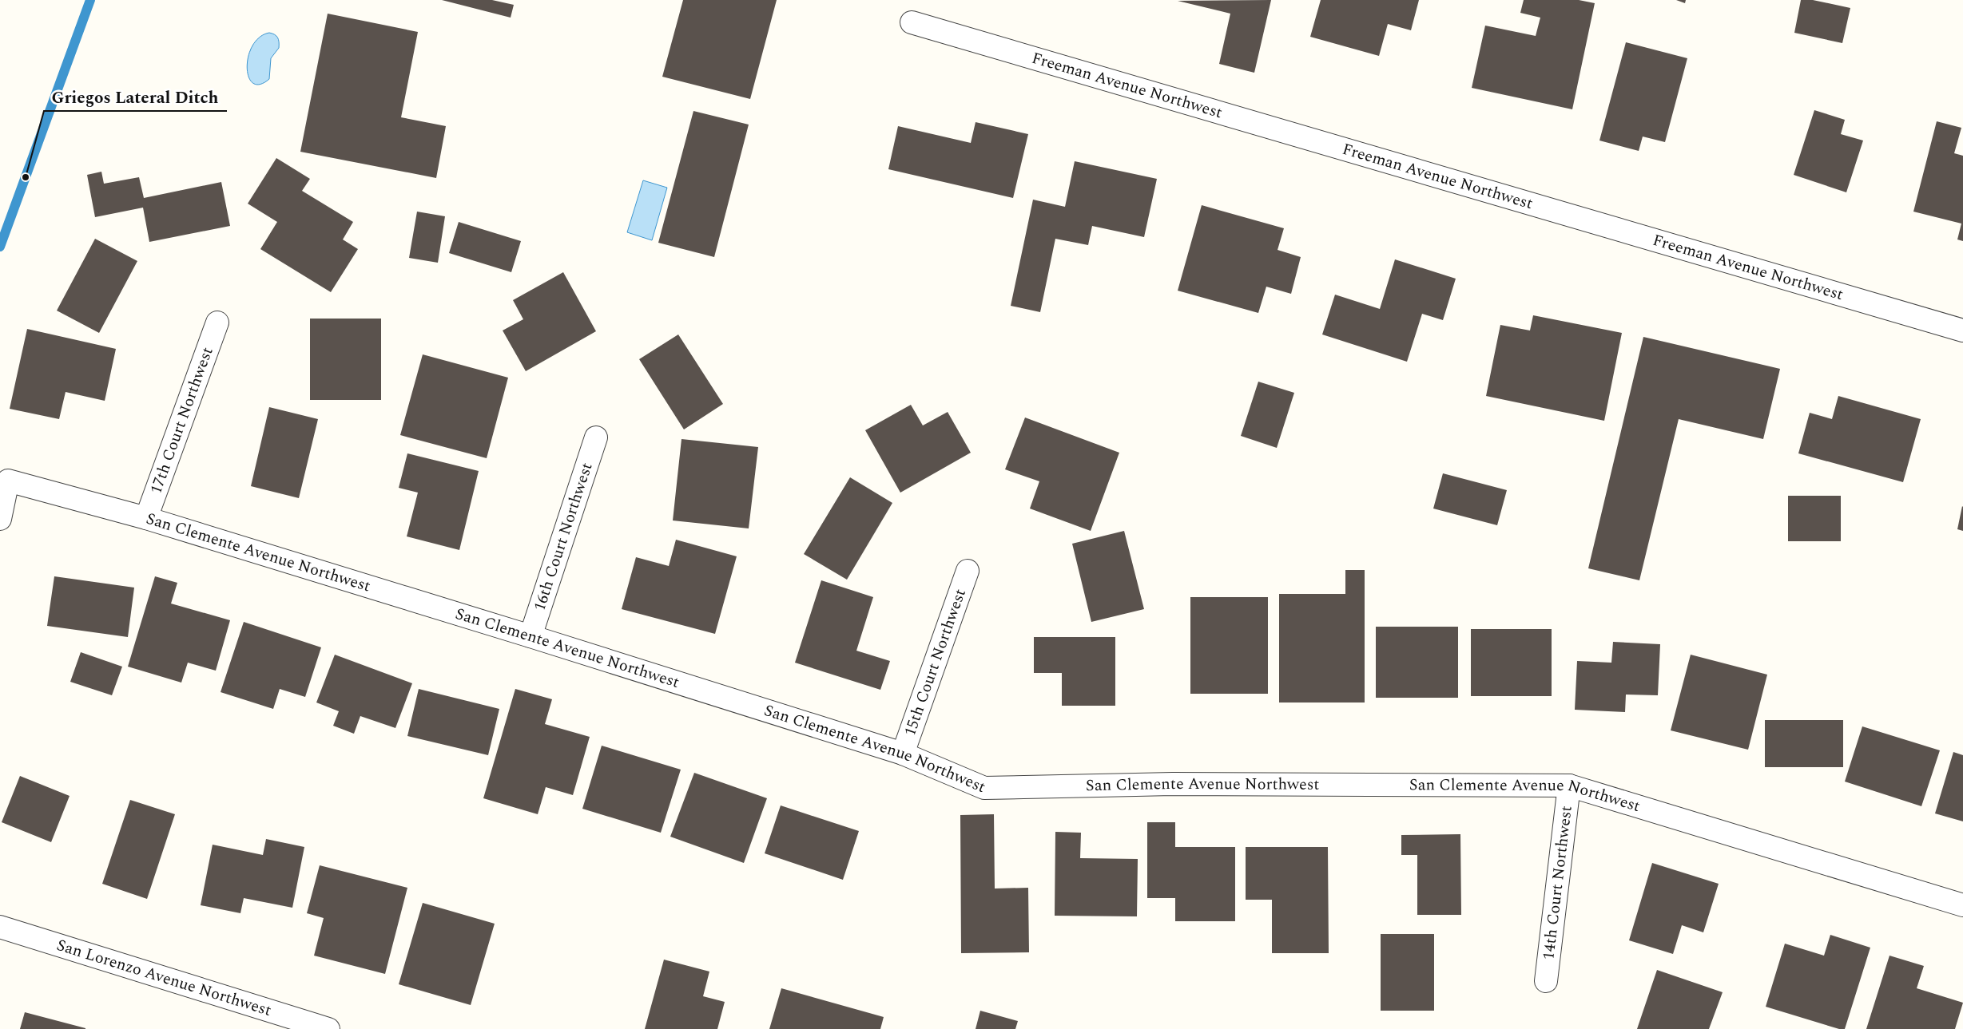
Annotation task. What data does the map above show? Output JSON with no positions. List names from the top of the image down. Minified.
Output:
{"streets":{"street":["Freeman Avenue Northwest","17th Court Northwest","16th Court Northwest","San Clemente Avenue Northwest","15th Court Northwest","14th Court Northwest","San Lorenzo Avenue Northwest"]},"crossings":[["17th Court Northwest","San Clemente Avenue Northwest"],["16th Court Northwest","San Clemente Avenue Northwest"],["San Clemente Avenue Northwest","15th Court Northwest"],["San Clemente Avenue Northwest","14th Court Northwest"]],"places":["Griegos Lateral Ditch"]}
